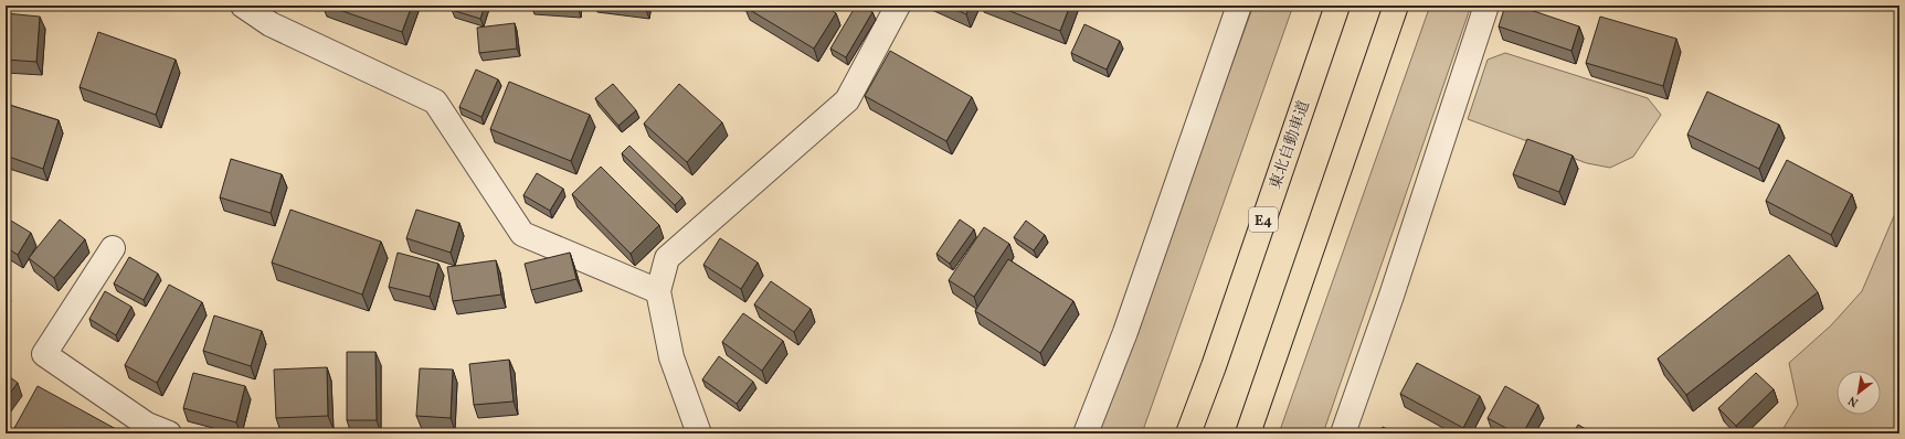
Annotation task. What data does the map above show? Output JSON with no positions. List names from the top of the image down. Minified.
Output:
{"streets":{"highway":["東北自動車道","E4"]},"north":"bottom left"}
